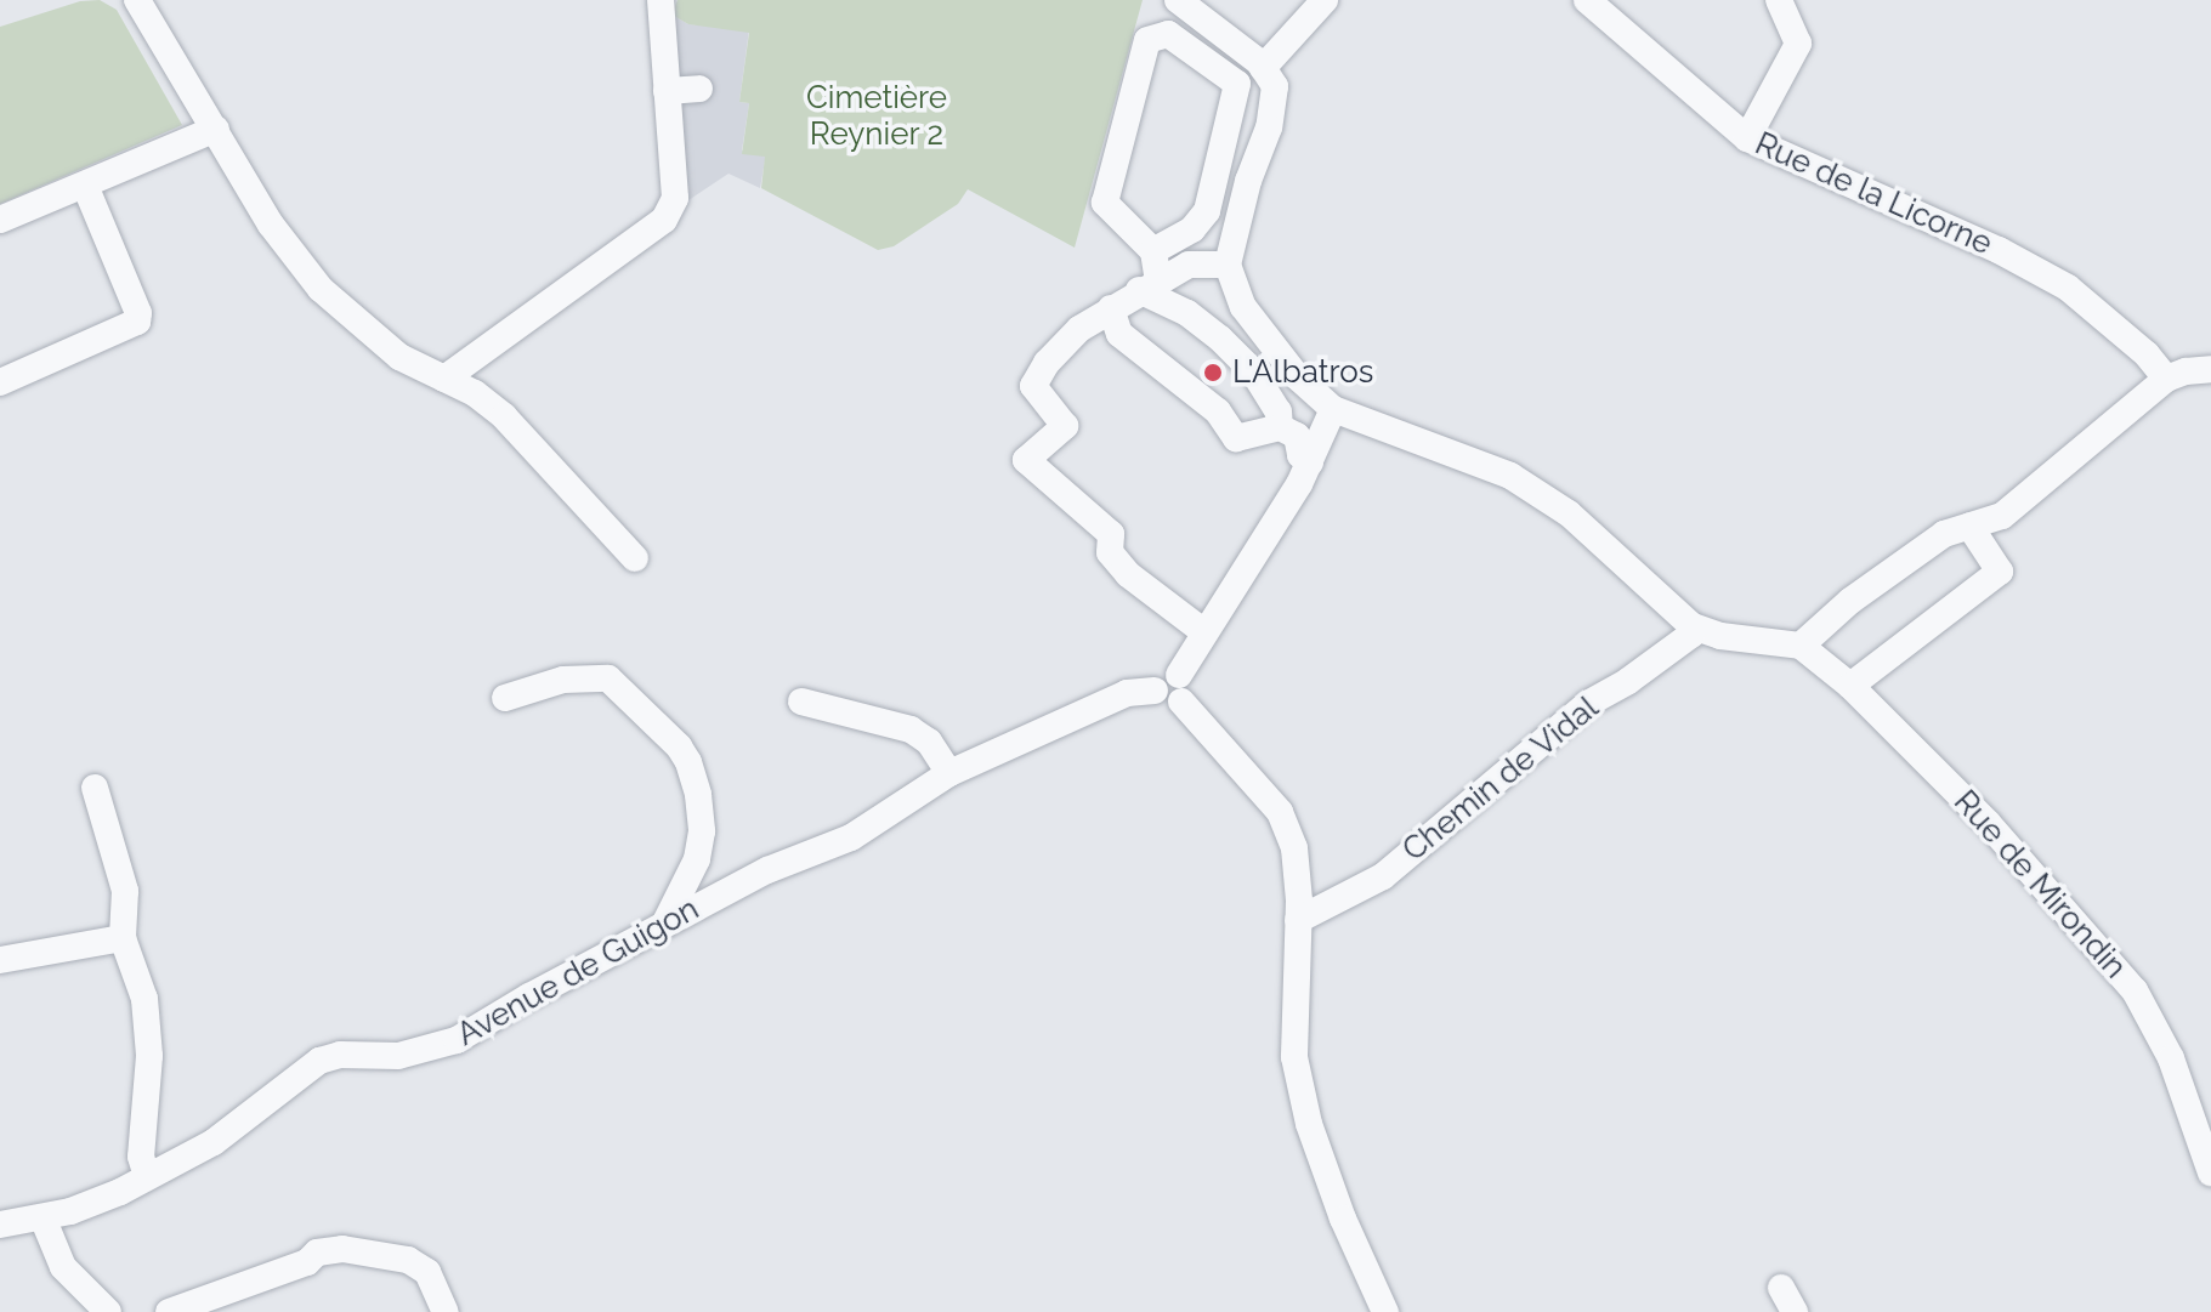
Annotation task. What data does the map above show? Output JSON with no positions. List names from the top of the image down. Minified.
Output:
{"streets":{"street":["Rue de la Licorne","Chemin de Vidal","Rue de Mirondin","Avenue de Guigon"]},"parks":["Cimetière Reynier 2"],"places":["L'Albatros"]}
